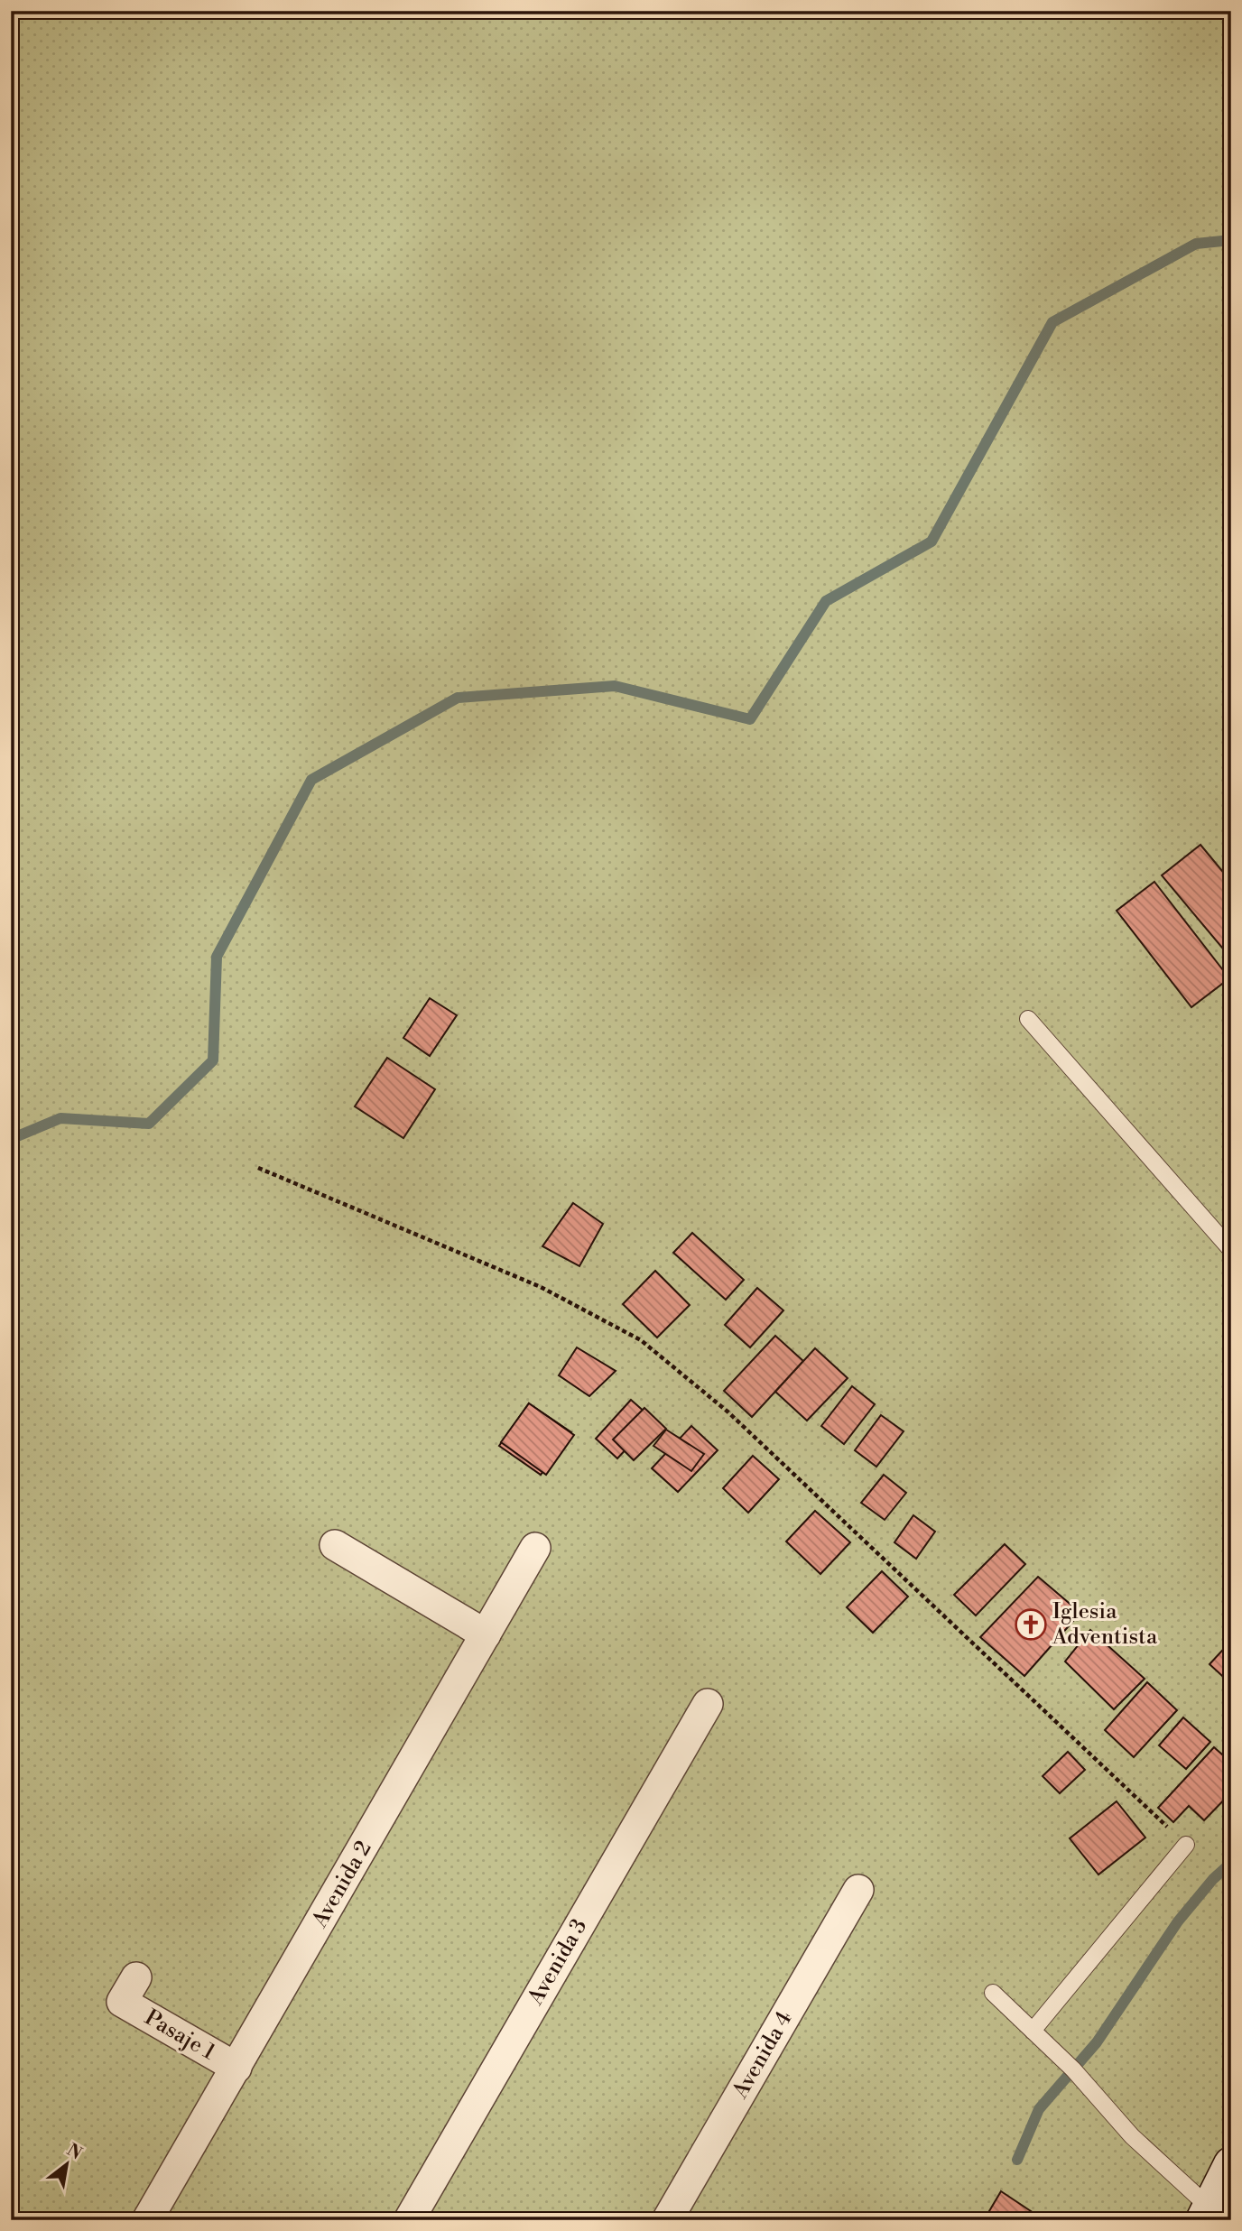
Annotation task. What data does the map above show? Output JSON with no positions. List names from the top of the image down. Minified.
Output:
{"streets":{"street":["Avenida 2","Avenida 3","Pasaje 1","Avenida 4"]},"crossings":[["Avenida 2","Pasaje 1"]],"places":{"church":["Iglesia Adventista"]},"north":"top right"}
